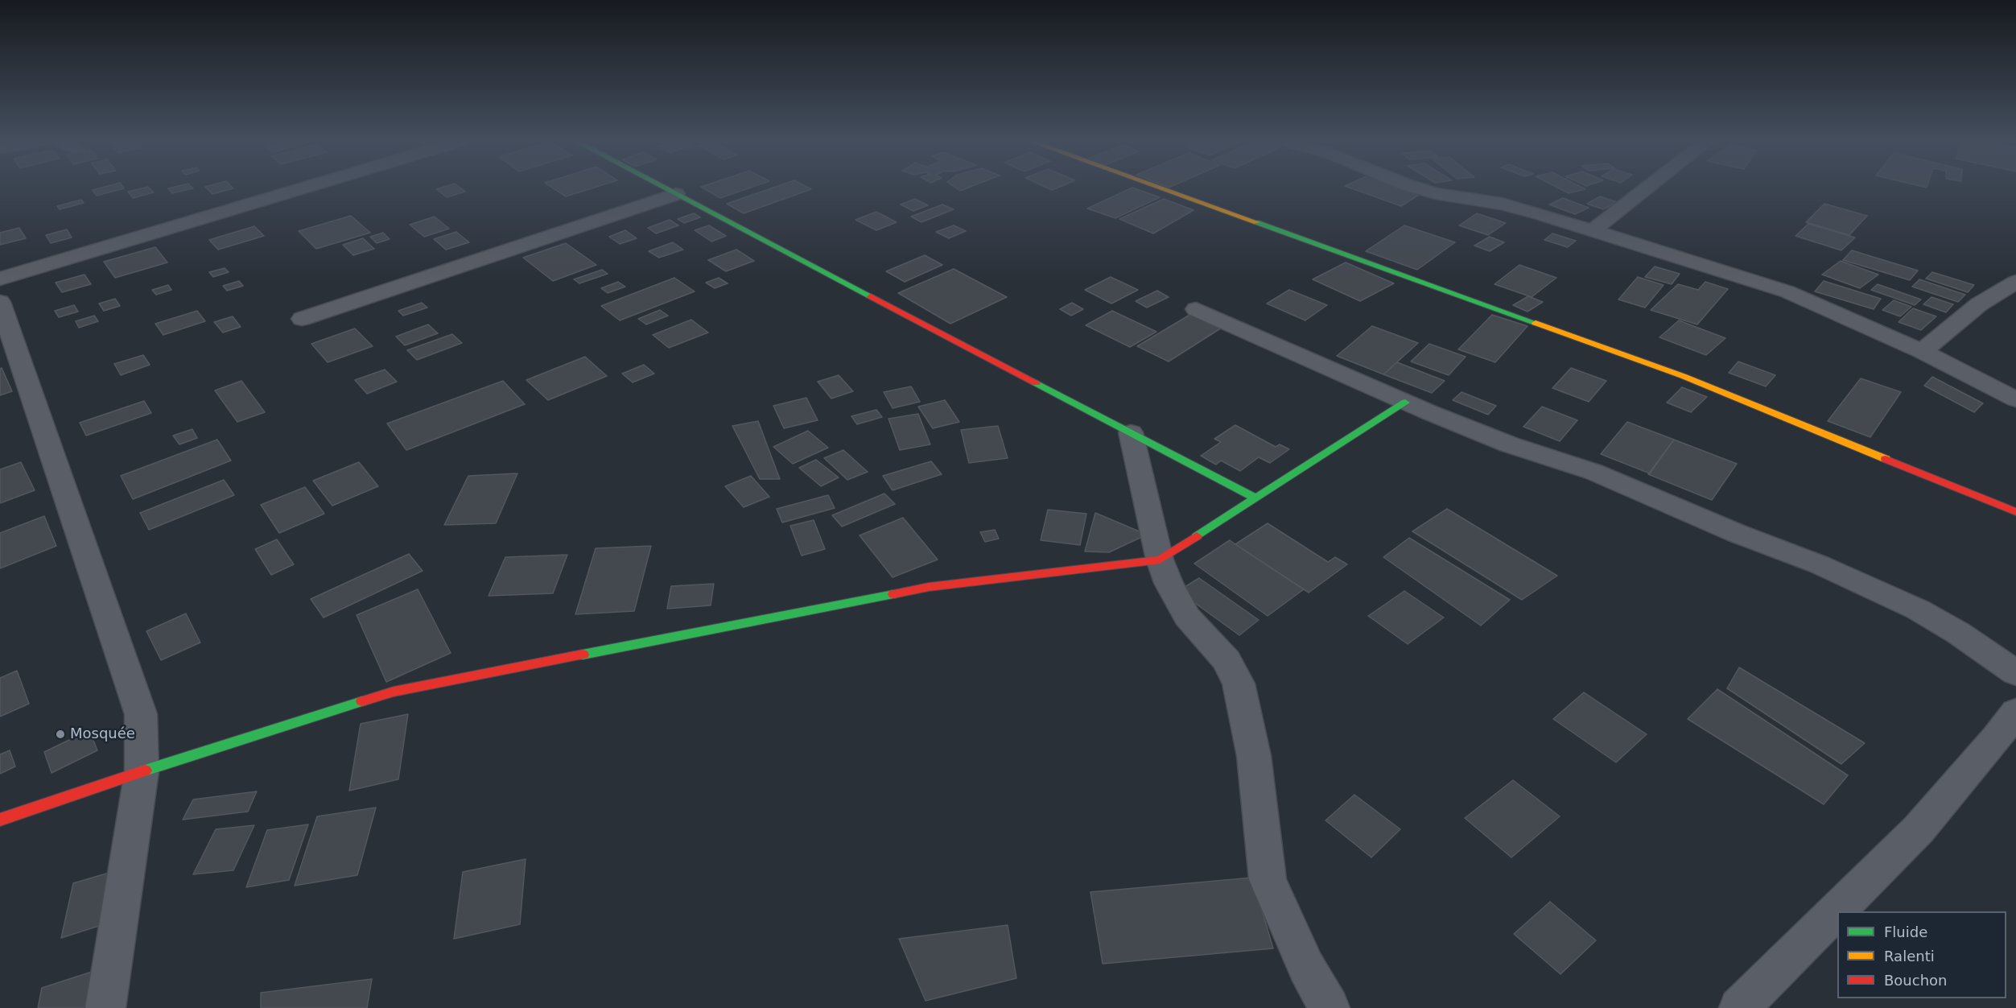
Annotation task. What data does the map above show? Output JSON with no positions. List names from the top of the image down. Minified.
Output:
{"places":["Mosquée"],"legend":["Fluide","Ralenti","Bouchon"]}
